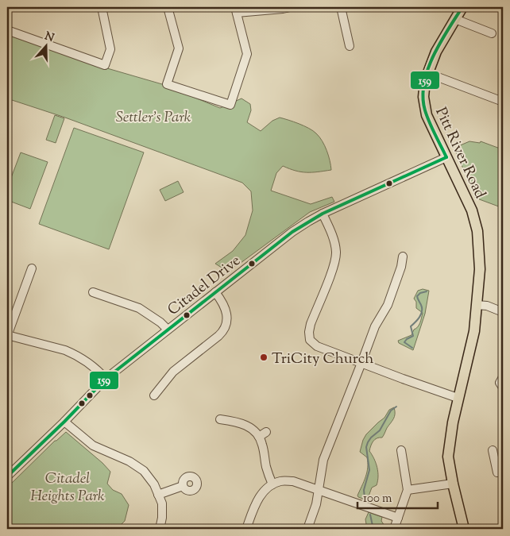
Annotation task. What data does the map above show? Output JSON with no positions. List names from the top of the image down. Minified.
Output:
{"streets":{"main road":["Pitt River Road"],"street":["Citadel Drive"]},"crossings":[["Pitt River Road","Citadel Drive"]],"parks":["Settler's Park","Citadel Heights Park"],"places":["TriCity Church"],"lines":["transit line 159"],"scale_bar":"100 m","north":"top"}
